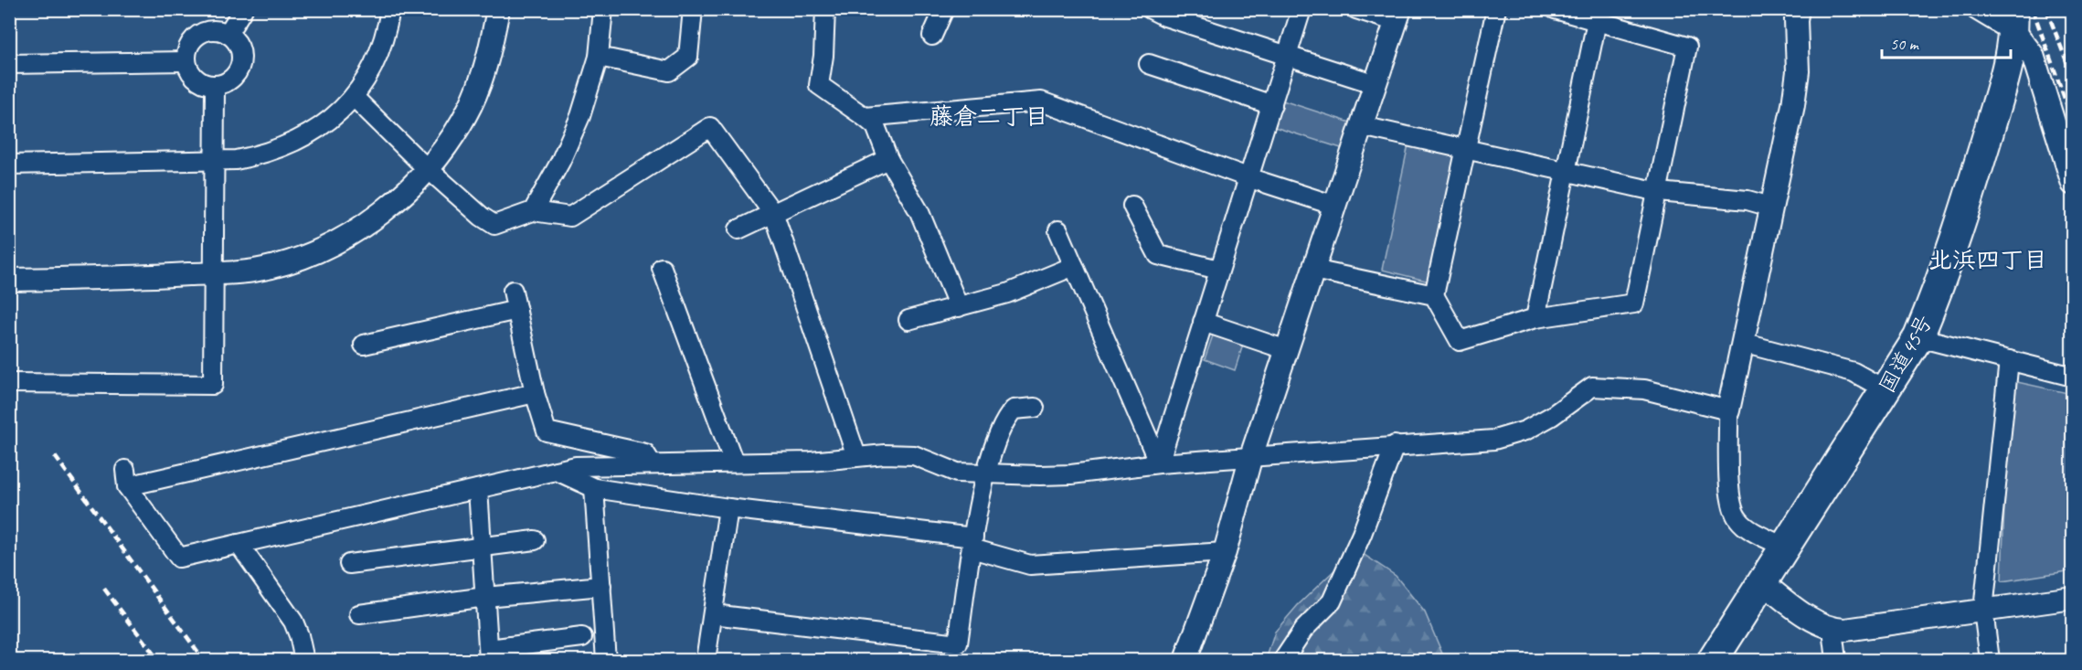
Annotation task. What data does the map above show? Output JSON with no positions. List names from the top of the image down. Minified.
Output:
{"streets":{"highway":["国道45号"]},"districts":["藤倉二丁目","北浜四丁目"],"scale_bar":"50 m"}
